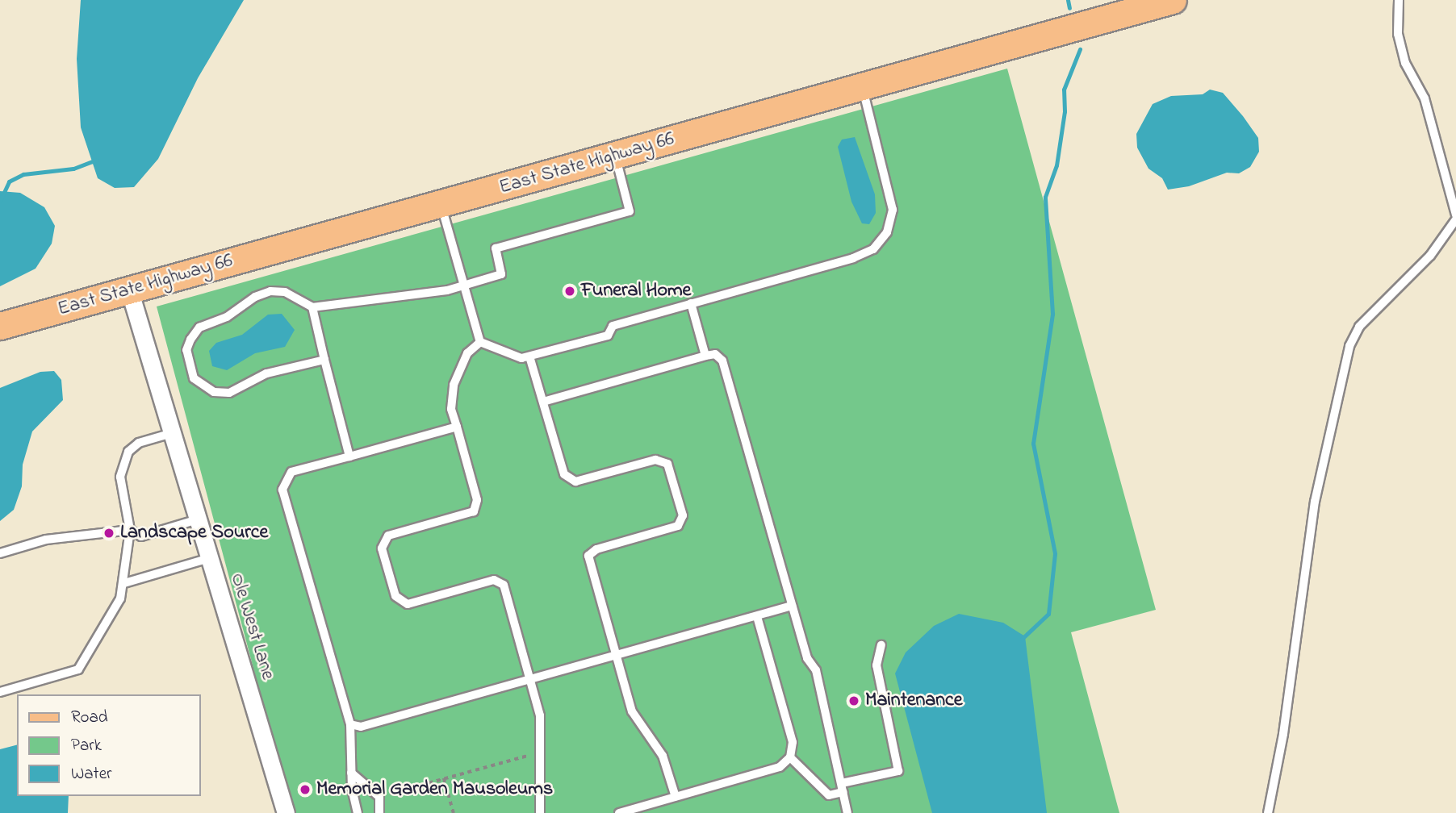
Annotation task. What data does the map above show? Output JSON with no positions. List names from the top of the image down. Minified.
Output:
{"streets":{"main road":["East State Highway 66"],"street":["Ole West Lane"]},"crossings":[["East State Highway 66","Ole West Lane"]],"places":["Funeral Home","Landscape Source","Maintenance","Memorial Garden Mausoleums"],"legend":["Road","Park","Water"]}
